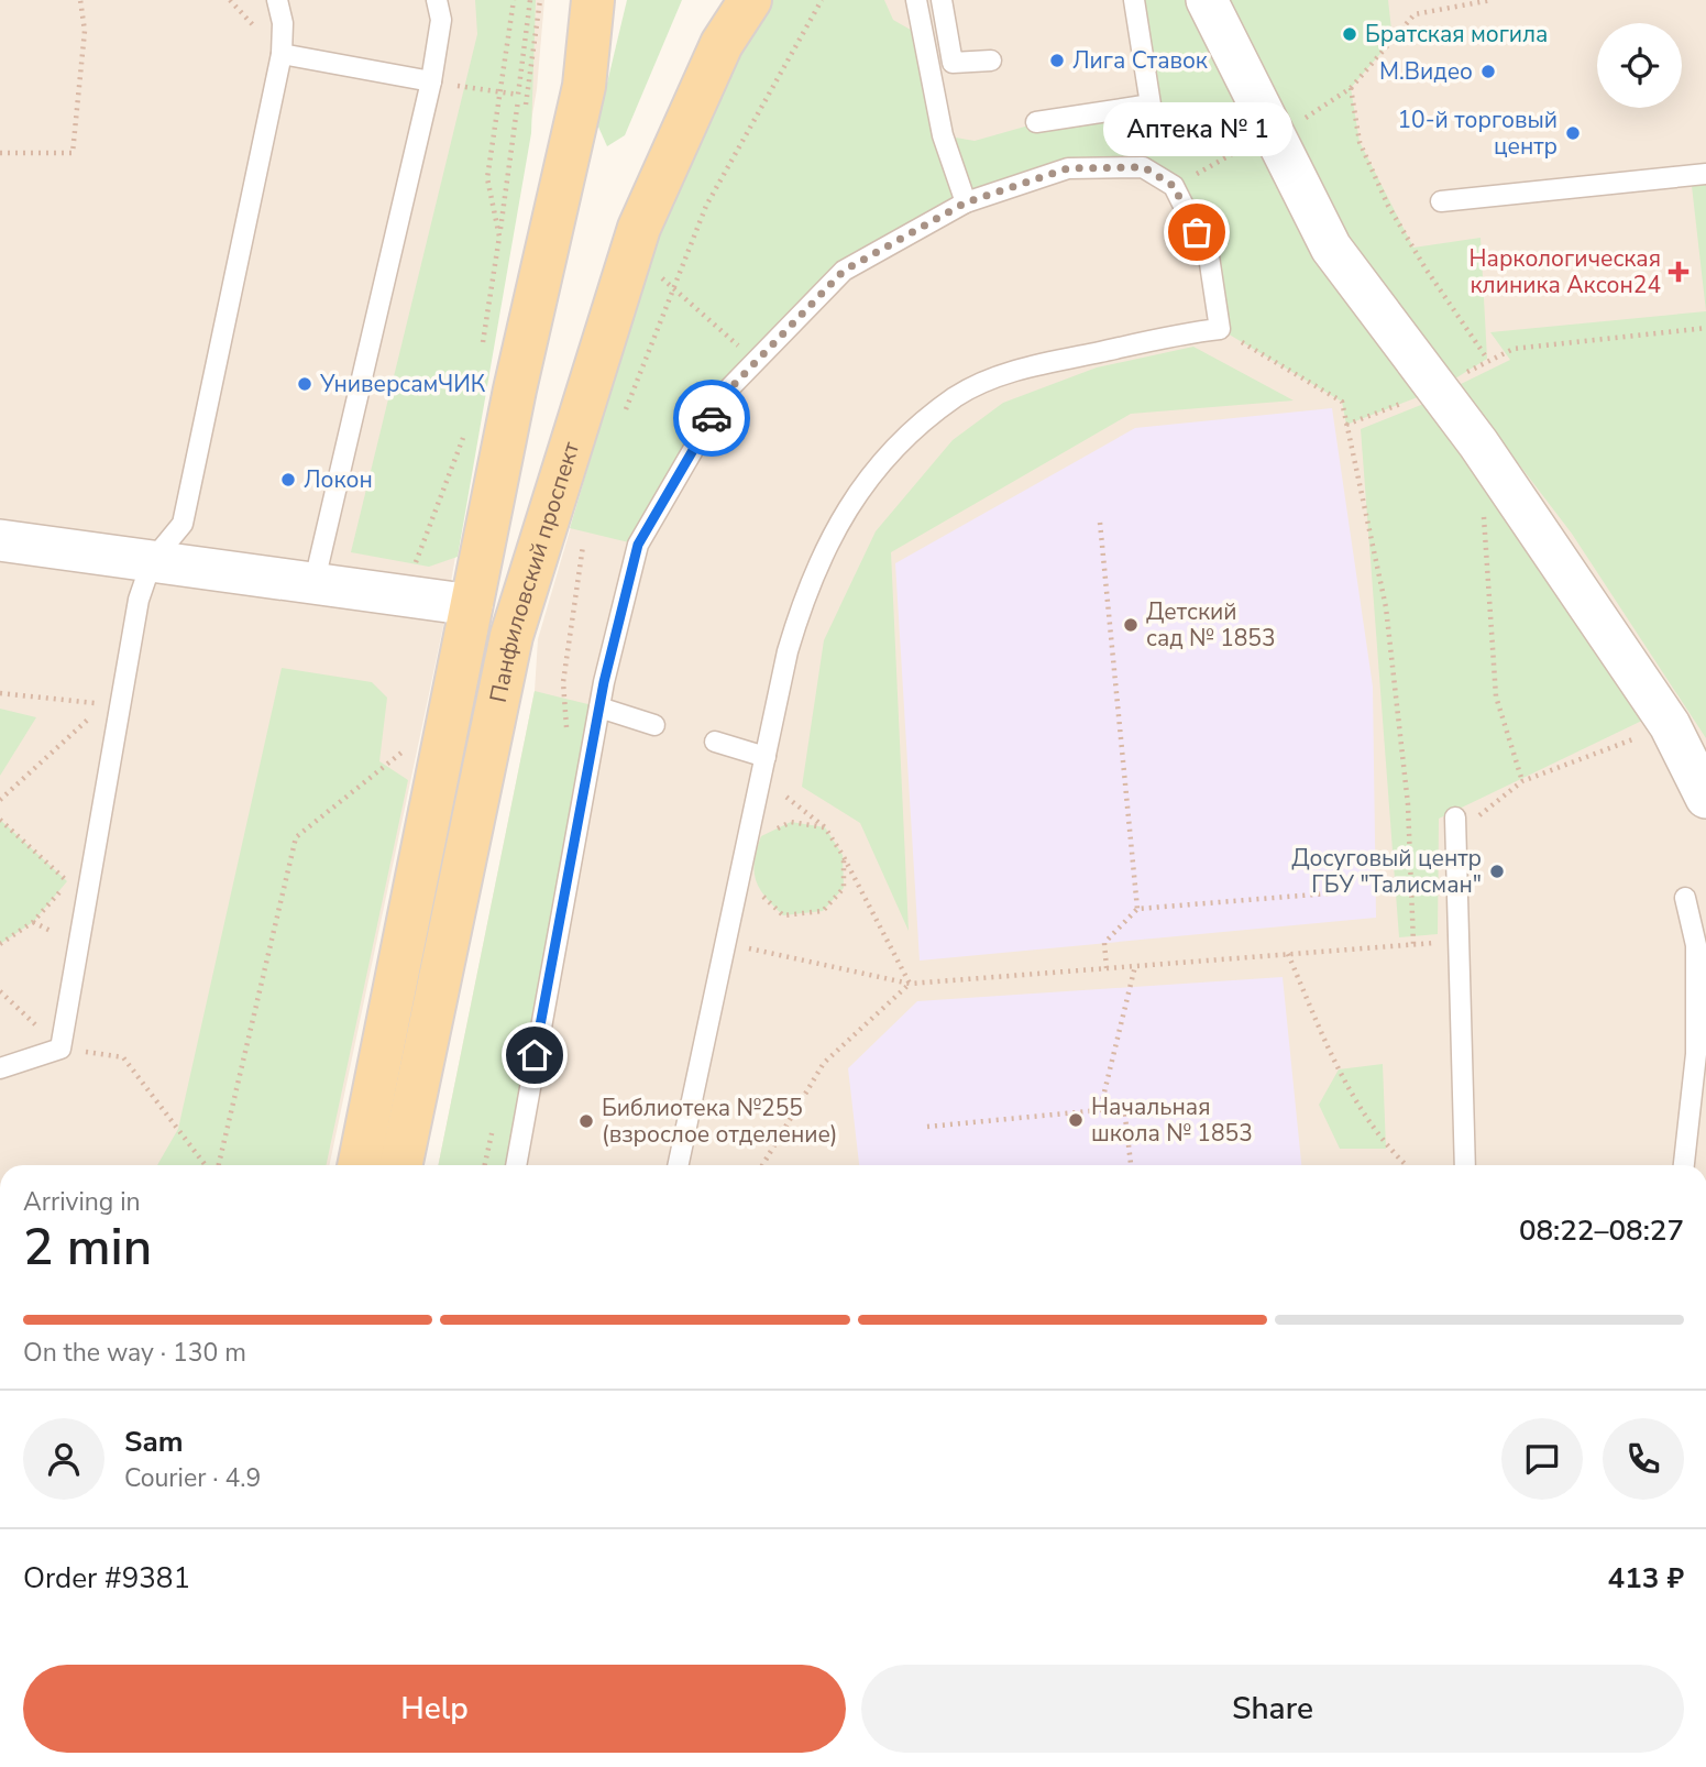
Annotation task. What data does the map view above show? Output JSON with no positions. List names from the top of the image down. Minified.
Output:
{"streets":{"main road":["Панфиловский проспект"]},"places":{"other":["Братская могила","Лига Ставок","М.Видео","10-й торговый центр","Аптека № 1","УниверсамЧИК","Локон","Детский сад № 1853","Досуговый центр ГБУ \"Талисман\"","Начальная школа № 1853","Библиотека №255 (взрослое отделение)"],"health":["Наркологическая клиника Аксон24"]},"page":{"bubble":"Аптека № 1","heading":["2 min","Arriving in","08:22–08:27"],"panel":["Sam","Courier · 4.9","Order #9381","413 ₽"],"bar":"On the way · 130 m","buttons":["Help","Share"]}}
